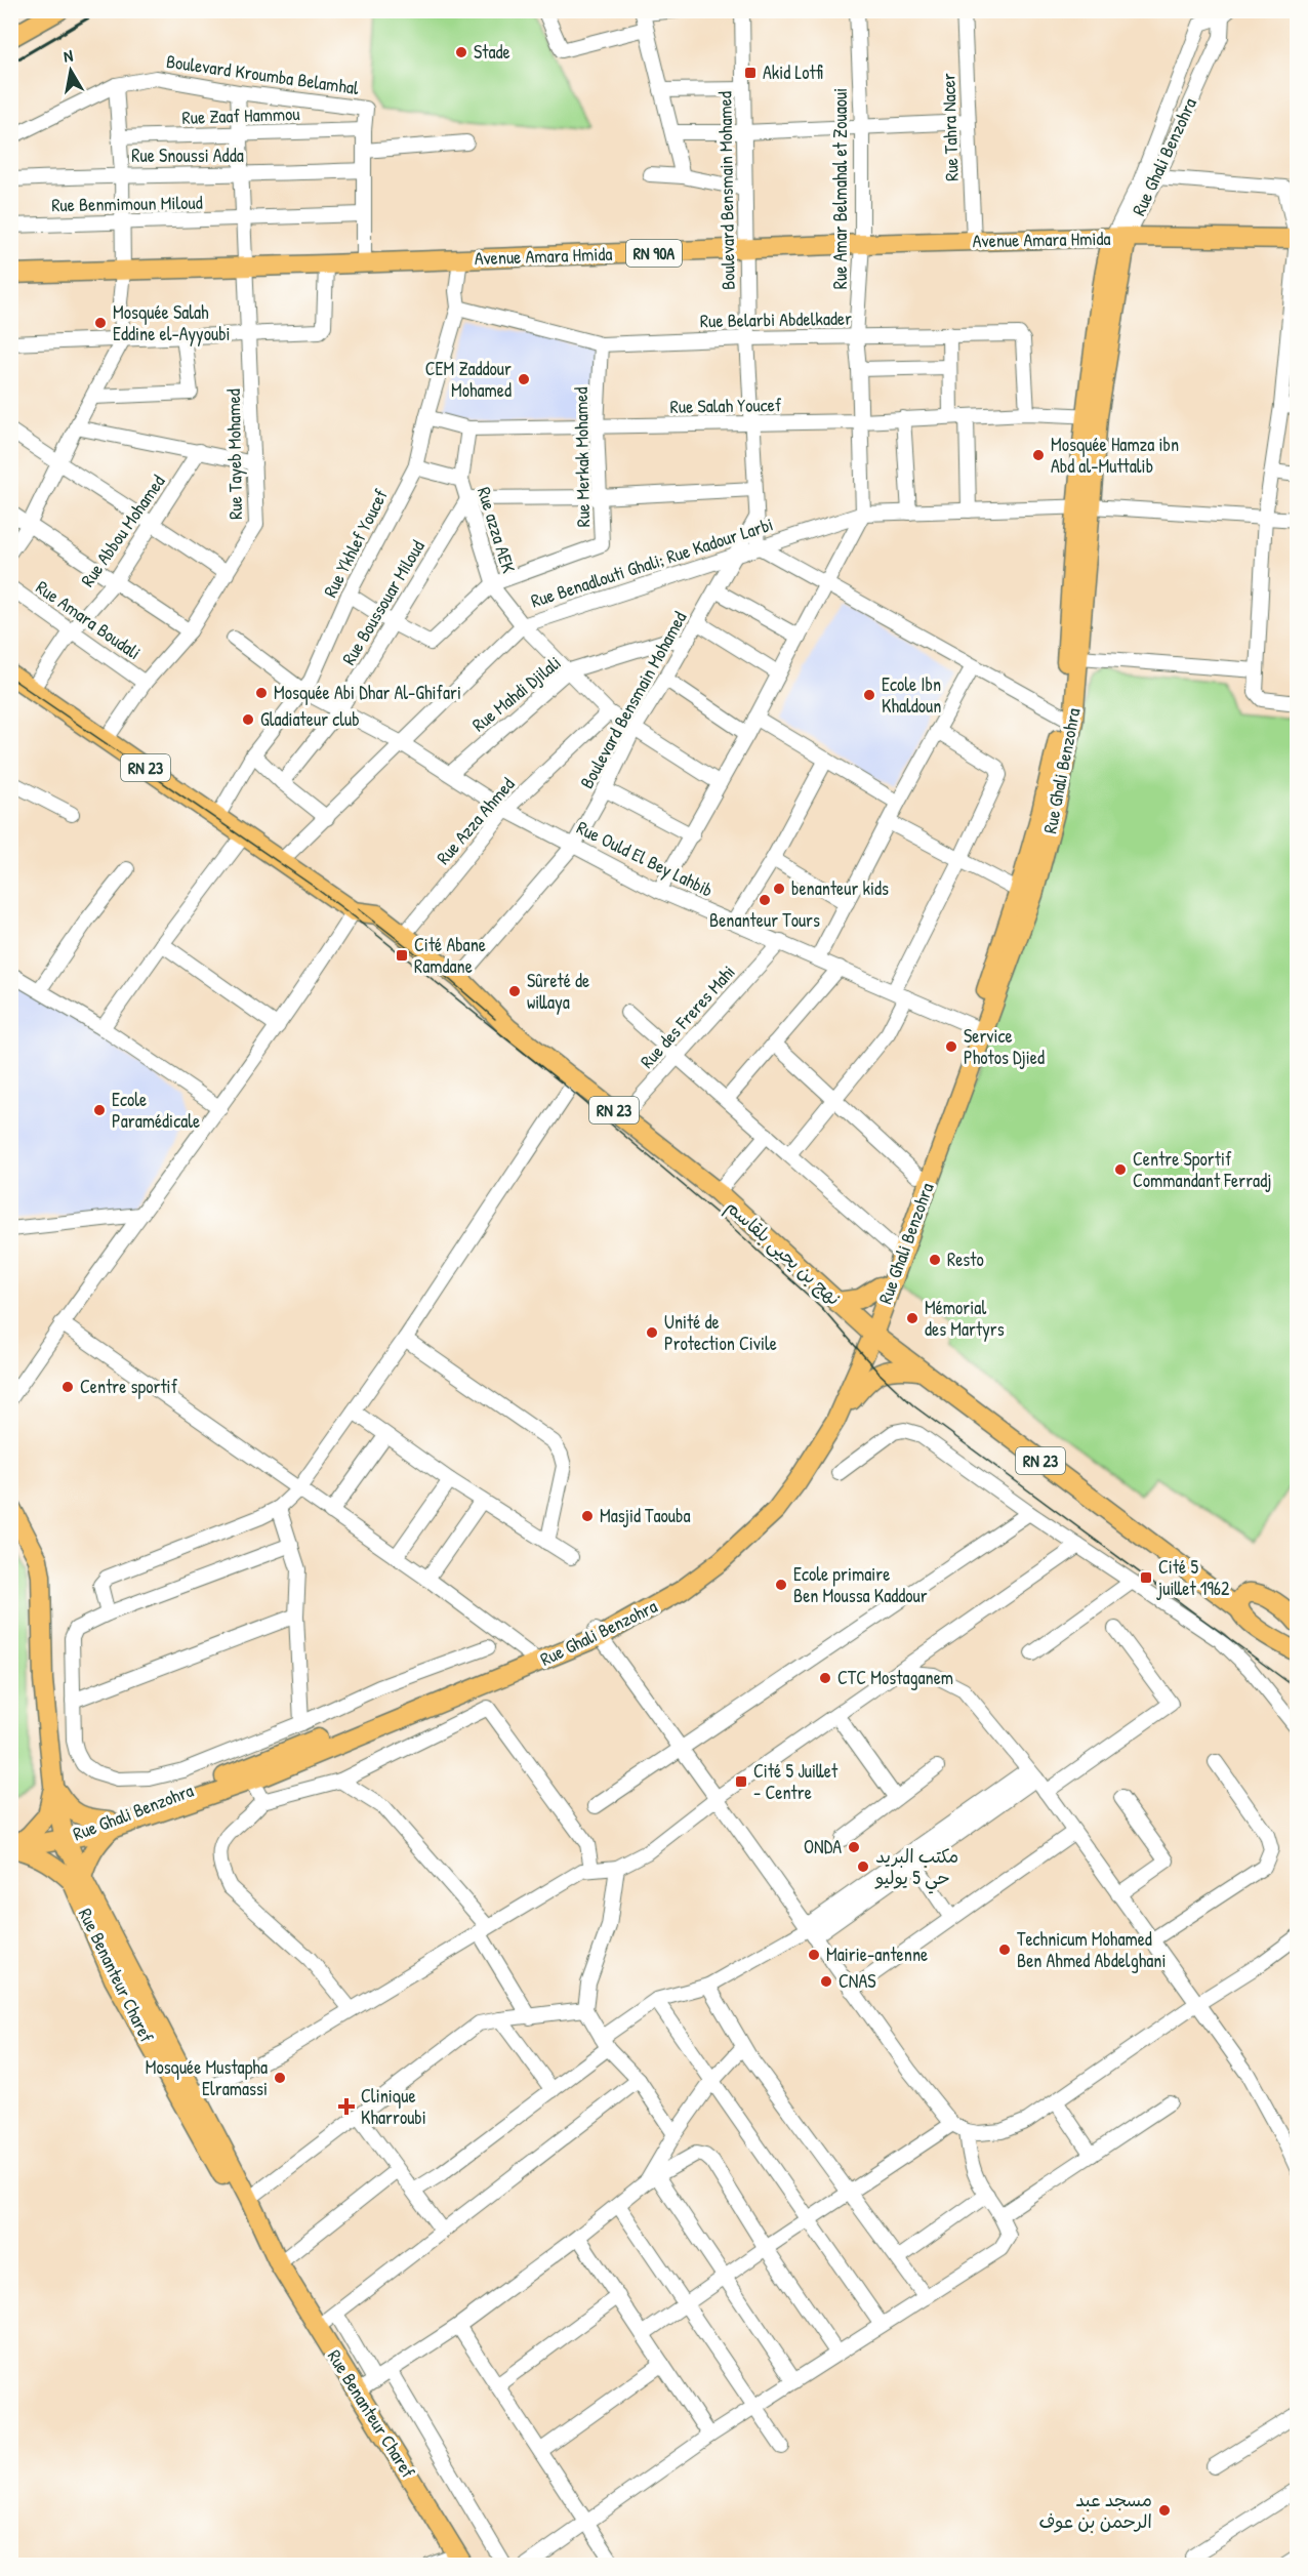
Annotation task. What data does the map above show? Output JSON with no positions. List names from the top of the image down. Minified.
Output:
{"streets":{"main road":["Rue Ghali Benzohra","Avenue Amara Hmida","RN 90A","RN 23","نهج بن يحيى بلقاسم","Rue Benanteur Charef"],"street":["Boulevard Kroumba Belamhal","Rue Zaaf Hammou","Rue Tahra Nacer","Rue Snoussi Adda","Rue Amar Belmahal et Zouaoui","Boulevard Bensmain Mohamed","Rue Benmimoun Miloud","Rue Belarbi Abdelkader","Rue Salah Youcef","Rue Tayeb Mohamed","Rue Merkak Mohamed","Rue azza AEK","Rue Abbou Mohamed","Rue Ykhlef Youcef","Rue Benadlouti Ghali; Rue Kadour Larbi","Rue Boussouar Miloud","Rue Amara Boudali","Rue Mahdi Djilali","Rue Azza Ahmed","Rue Ould El Bey Lahbib","Rue des Freres Mahi"]},"crossings":[["Boulevard Kroumba Belamhal","Rue Zaaf Hammou"],["Boulevard Kroumba Belamhal","Rue Snoussi Adda"],["Boulevard Kroumba Belamhal","Rue Benmimoun Miloud"],["Boulevard Kroumba Belamhal","Avenue Amara Hmida"],["Rue Tahra Nacer","Avenue Amara Hmida"],["Rue Ghali Benzohra","Avenue Amara Hmida"],["Rue Ghali Benzohra","Rue Salah Youcef"],["Rue Ghali Benzohra","Rue Benadlouti Ghali; Rue Kadour Larbi"],["Rue Ghali Benzohra","Rue Ould El Bey Lahbib"],["Rue Ghali Benzohra","نهج بن يحيى بلقاسم"],["Rue Ghali Benzohra","Rue Benanteur Charef"],["Rue Amar Belmahal et Zouaoui","Avenue Amara Hmida"],["Rue Amar Belmahal et Zouaoui","Rue Belarbi Abdelkader"],["Rue Amar Belmahal et Zouaoui","Rue Salah Youcef"],["Rue Amar Belmahal et Zouaoui","Rue Benadlouti Ghali; Rue Kadour Larbi"],["Boulevard Bensmain Mohamed","Avenue Amara Hmida"],["Boulevard Bensmain Mohamed","Rue Belarbi Abdelkader"],["Boulevard Bensmain Mohamed","Rue Salah Youcef"],["Boulevard Bensmain Mohamed","Rue azza AEK"],["Boulevard Bensmain Mohamed","Rue Benadlouti Ghali; Rue Kadour Larbi"],["Boulevard Bensmain Mohamed","Rue Mahdi Djilali"],["Boulevard Bensmain Mohamed","Rue Ould El Bey Lahbib"],["Boulevard Bensmain Mohamed","نهج بن يحيى بلقاسم"],["Avenue Amara Hmida","Rue Tayeb Mohamed"],["Avenue Amara Hmida","Rue Ykhlef Youcef"],["Rue Belarbi Abdelkader","Rue Salah Youcef"],["Rue Belarbi Abdelkader","Rue Merkak Mohamed"],["Rue Belarbi Abdelkader","Rue Ykhlef Youcef"],["Rue Salah Youcef","Rue Merkak Mohamed"],["Rue Salah Youcef","Rue Ykhlef Youcef"],["Rue Tayeb Mohamed","Rue Amara Boudali"],["Rue Tayeb Mohamed","RN 23"],["Rue Merkak Mohamed","Rue azza AEK"],["Rue Merkak Mohamed","Rue Boussouar Miloud"],["Rue azza AEK","Rue Ykhlef Youcef"],["Rue azza AEK","Rue Benadlouti Ghali; Rue Kadour Larbi"],["Rue azza AEK","Rue Boussouar Miloud"],["Rue azza AEK","Rue Mahdi Djilali"],["Rue azza AEK","Rue Azza Ahmed"],["Rue Abbou Mohamed","Rue Amara Boudali"],["Rue Abbou Mohamed","RN 23"],["Rue Ykhlef Youcef","RN 23"],["Rue Ykhlef Youcef","Rue Ould El Bey Lahbib"],["Rue Benadlouti Ghali; Rue Kadour Larbi","RN 23"],["Rue Benadlouti Ghali; Rue Kadour Larbi","Rue Ould El Bey Lahbib"],["Rue Boussouar Miloud","Rue Ould El Bey Lahbib"],["Rue Mahdi Djilali","Rue Ould El Bey Lahbib"],["RN 23","نهج بن يحيى بلقاسم"],["Rue Azza Ahmed","Rue Ould El Bey Lahbib"],["Rue Azza Ahmed","نهج بن يحيى بلقاسم"],["Rue Ould El Bey Lahbib","Rue des Freres Mahi"],["Rue des Freres Mahi","نهج بن يحيى بلقاسم"]],"places":{"other":["Stade","Mosquée Salah Eddine el-Ayyoubi","CEM Zaddour Mohamed","Mosquée Hamza ibn Abd al-Muttalib","Mosquée Abi Dhar Al-Ghifari","Ecole Ibn Khaldoun","Gladiateur club","benanteur kids","Benanteur Tours","Sûreté de willaya","Service Photos Djied","Ecole Paramédicale","Centre Sportif Commandant Ferradj","Resto","Mémorial des Martyrs","Unité de Protection Civile","Centre sportif","Masjid Taouba","Ecole primaire Ben Moussa Kaddour","CTC Mostaganem","ONDA","مكتب البريد حي 5 يوليو","Technicum Mohamed Ben Ahmed Abdelghani","Mairie-antenne","CNAS","Mosquée Mustapha Elramassi","مسجد عبد الرحمن بن عوف"],"transit":["Akid Lotfi","Cité Abane Ramdane","Cité 5 juillet 1962","Cité 5 Juillet - Centre"],"health":["Clinique Kharroubi"]},"north":"top"}
